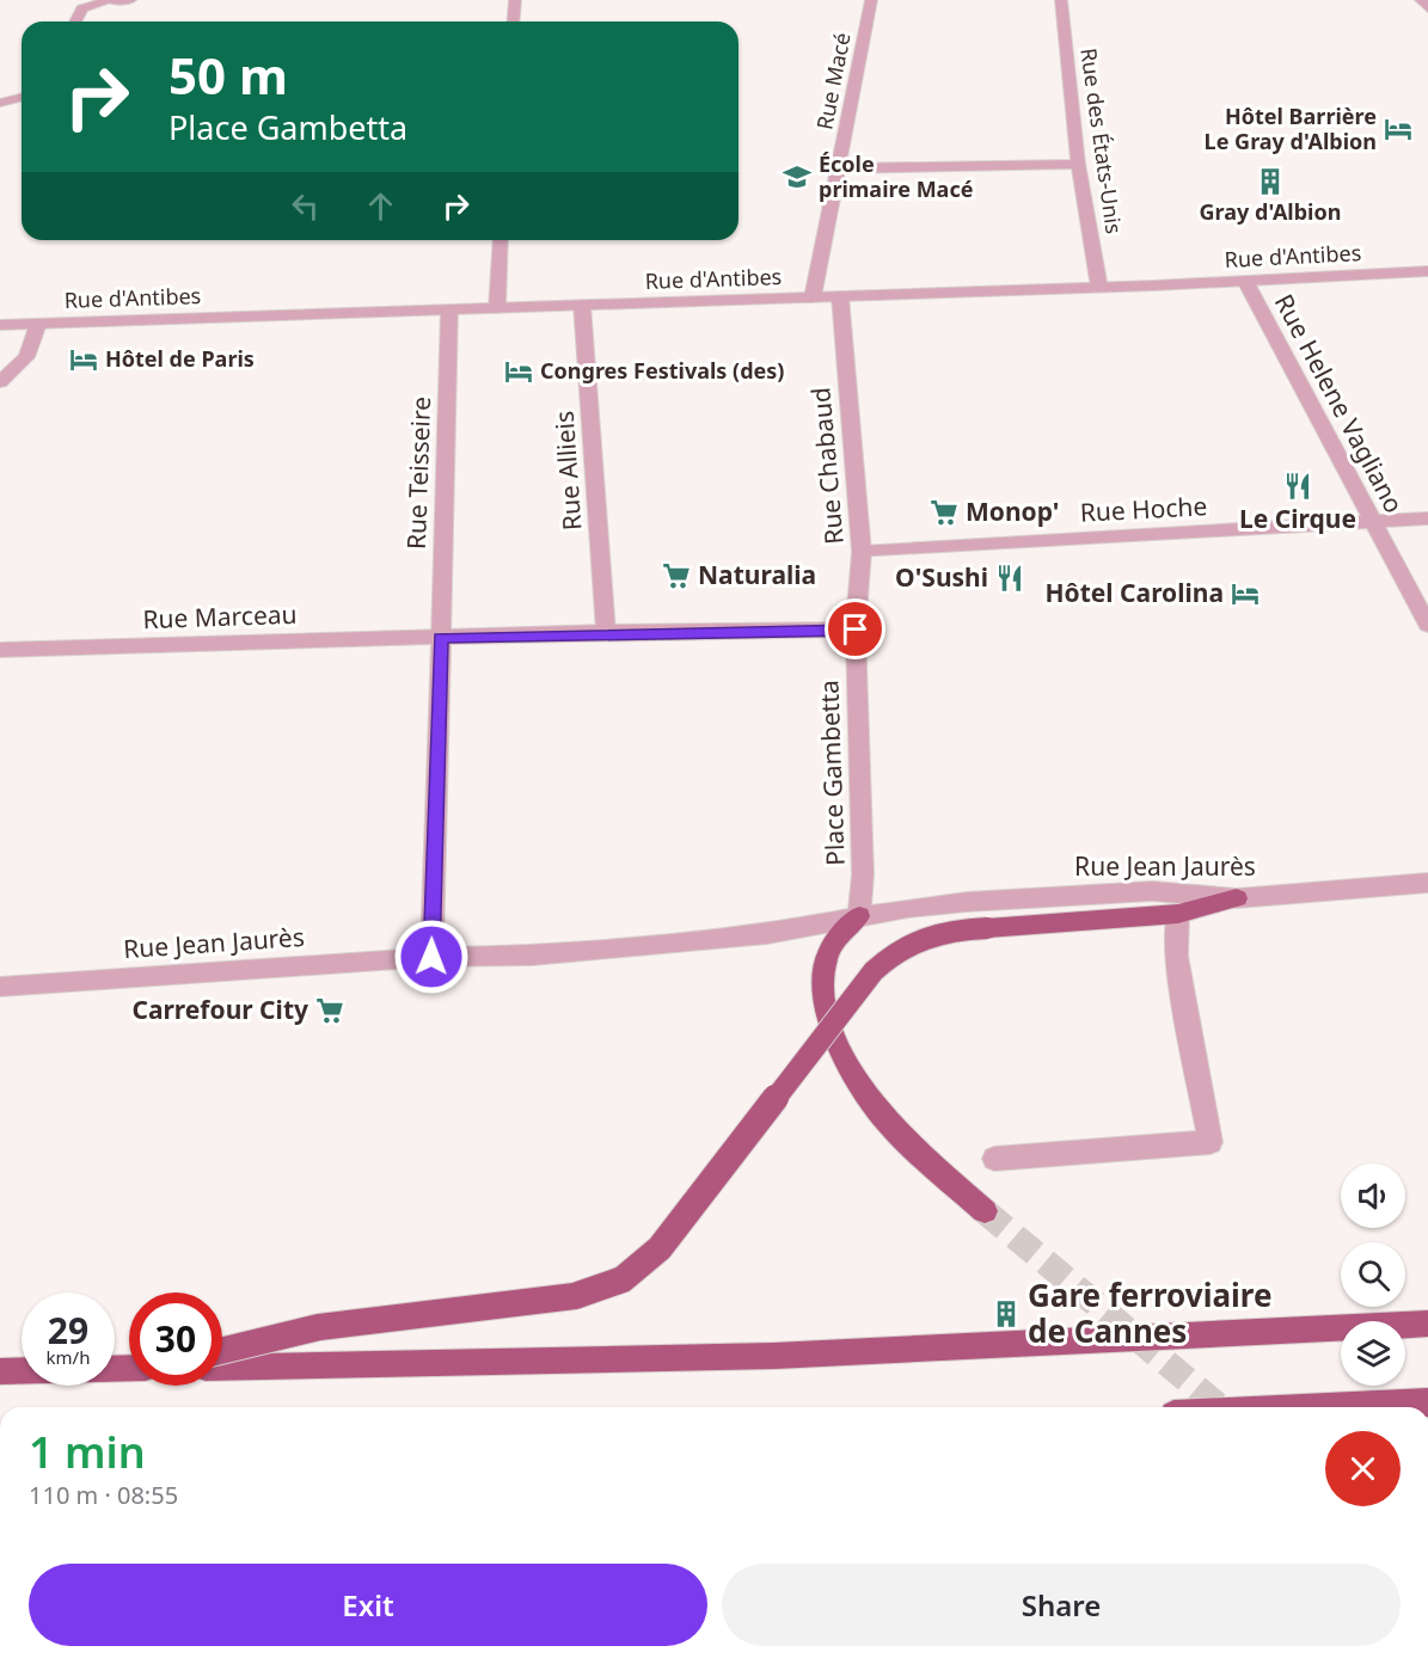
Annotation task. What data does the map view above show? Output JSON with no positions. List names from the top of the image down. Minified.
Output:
{"streets":{"street":["Rue Macé","Rue des États-Unis","Rue d'Antibes","Rue Helene Vagliano","Rue Chabaud","Rue Allieis","Rue Teisseire","Rue Hoche","Rue Marceau","Place Gambetta","Rue Jean Jaurès"]},"crossings":[["Rue Macé","Rue d'Antibes"],["Rue des États-Unis","Rue d'Antibes"],["Rue d'Antibes","Rue Helene Vagliano"],["Rue d'Antibes","Rue Chabaud"],["Rue d'Antibes","Rue Allieis"],["Rue d'Antibes","Rue Teisseire"],["Rue Helene Vagliano","Rue Hoche"],["Rue Chabaud","Rue Hoche"],["Rue Chabaud","Place Gambetta"],["Rue Teisseire","Rue Marceau"],["Place Gambetta","Rue Jean Jaurès"]],"places":{"hotel":["Hôtel Barrière Le Gray d'Albion","Hôtel de Paris","Congres Festivals (des)","Hôtel Carolina"],"school or university":["École primaire Macé"],"building":["Gray d'Albion","Gare ferroviaire de Cannes"],"restaurant":["Le Cirque","O'Sushi"],"supermarket":["Monop'","Naturalia","Carrefour City"]},"page":{"turn":["50 m","Place Gambetta"],"speed":"29 km/h","limit":"30","heading":["1 min","110 m · 08:55"],"buttons":["Exit","Share"]}}
